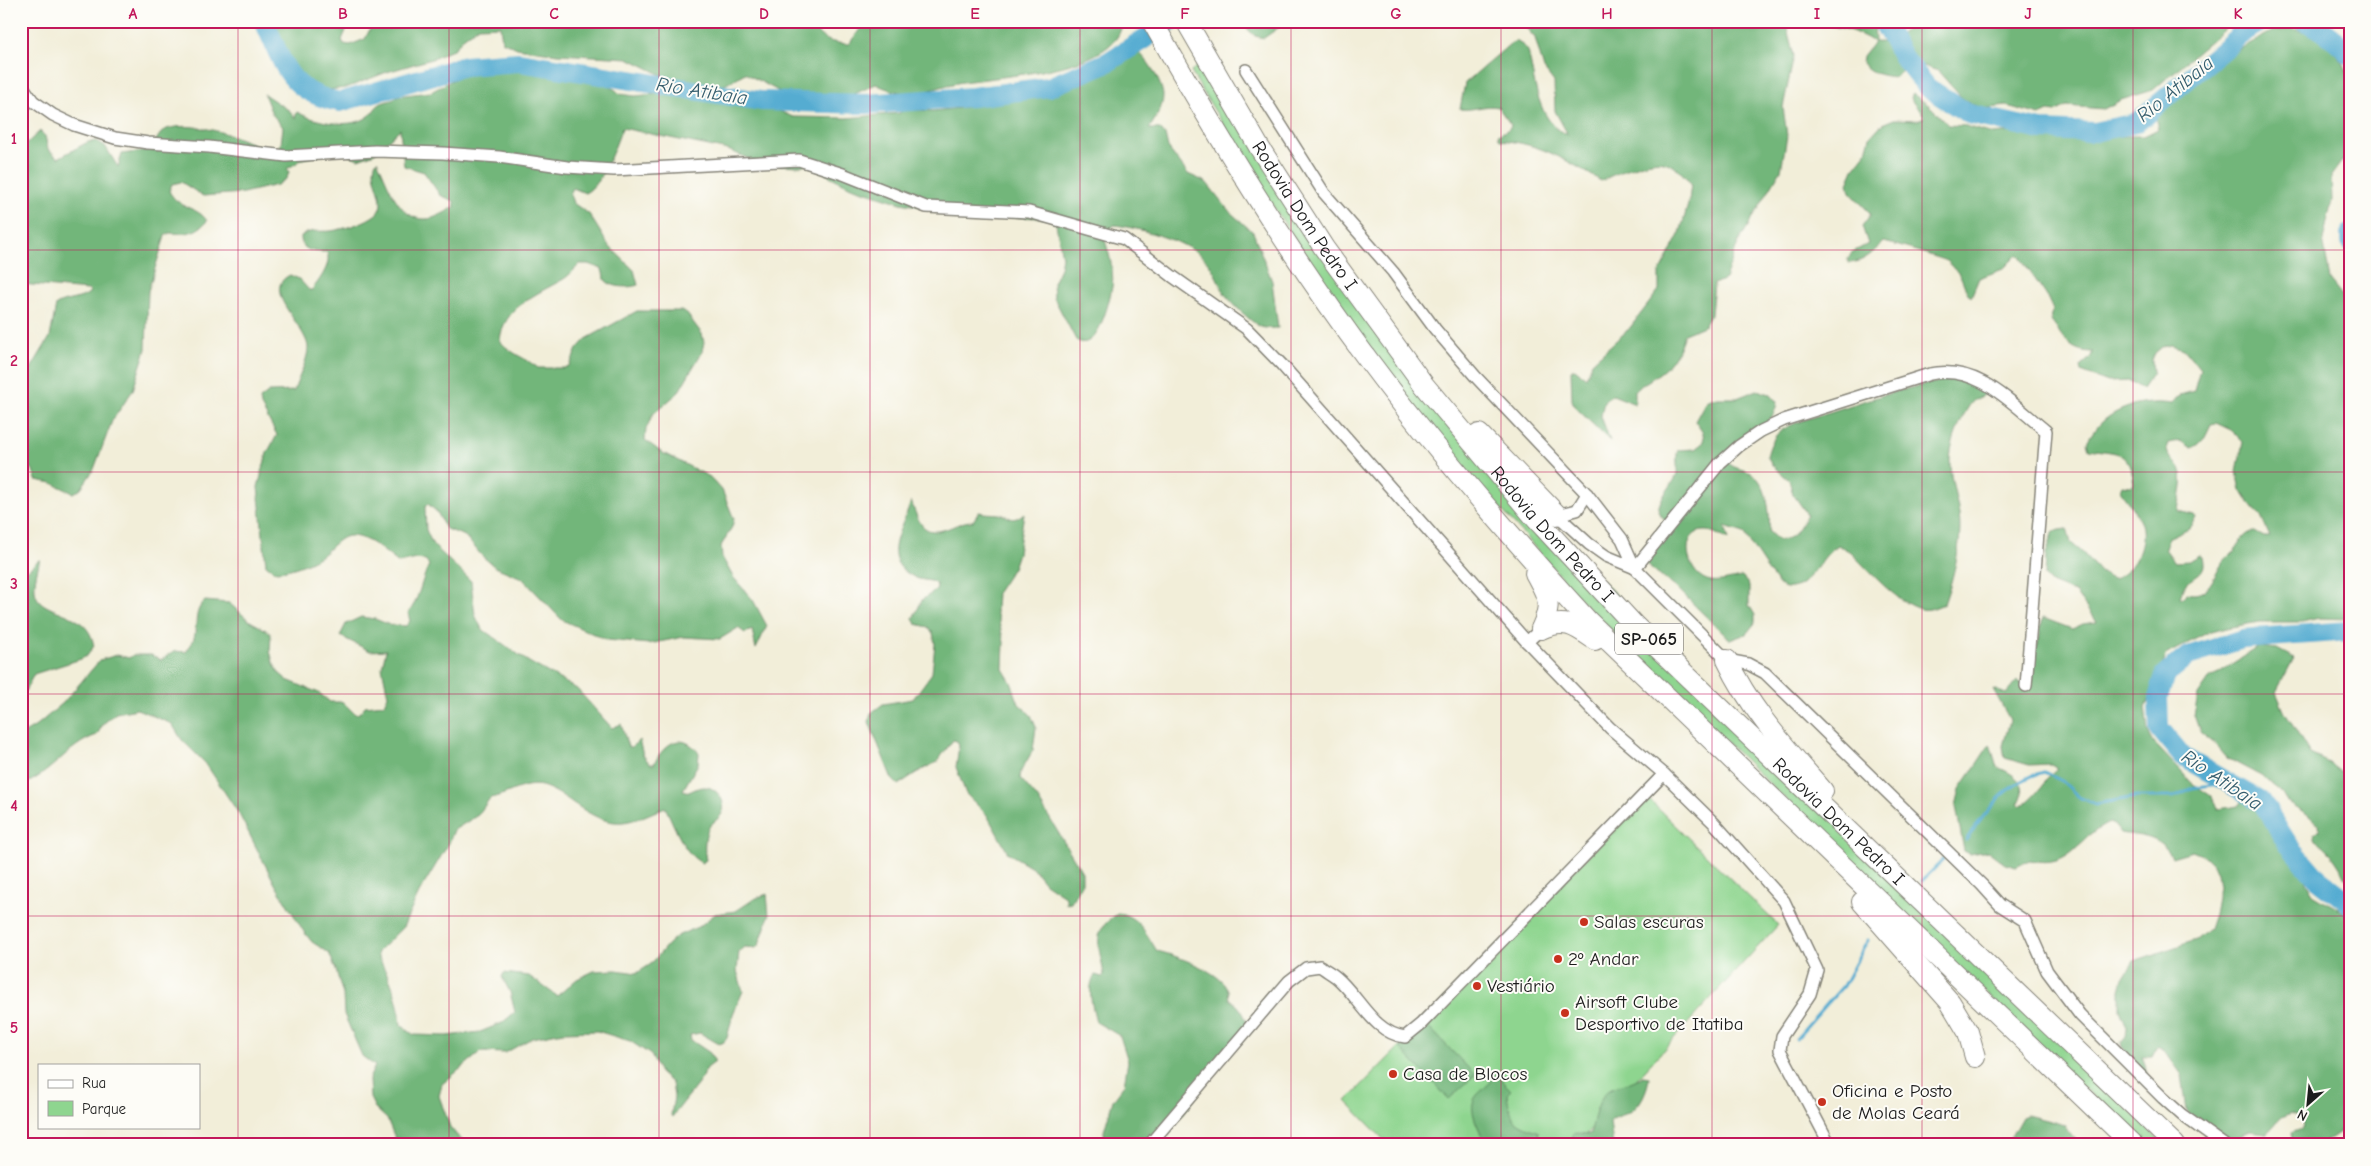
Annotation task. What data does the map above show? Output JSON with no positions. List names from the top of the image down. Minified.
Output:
{"streets":{"highway":["Rodovia Dom Pedro I","SP-065"]},"water":["Rio Atibaia"],"places":["Salas escuras","2º Andar","Vestiário","Airsoft Clube Desportivo de Itatiba","Casa de Blocos","Oficina e Posto de Molas Ceará"],"legend":["Rua","Parque"],"north":"bottom left","grid":{"columns":["A","B","C","D","E","F","G","H","I","J","K"],"rows":["1","2","3","4","5"]}}
